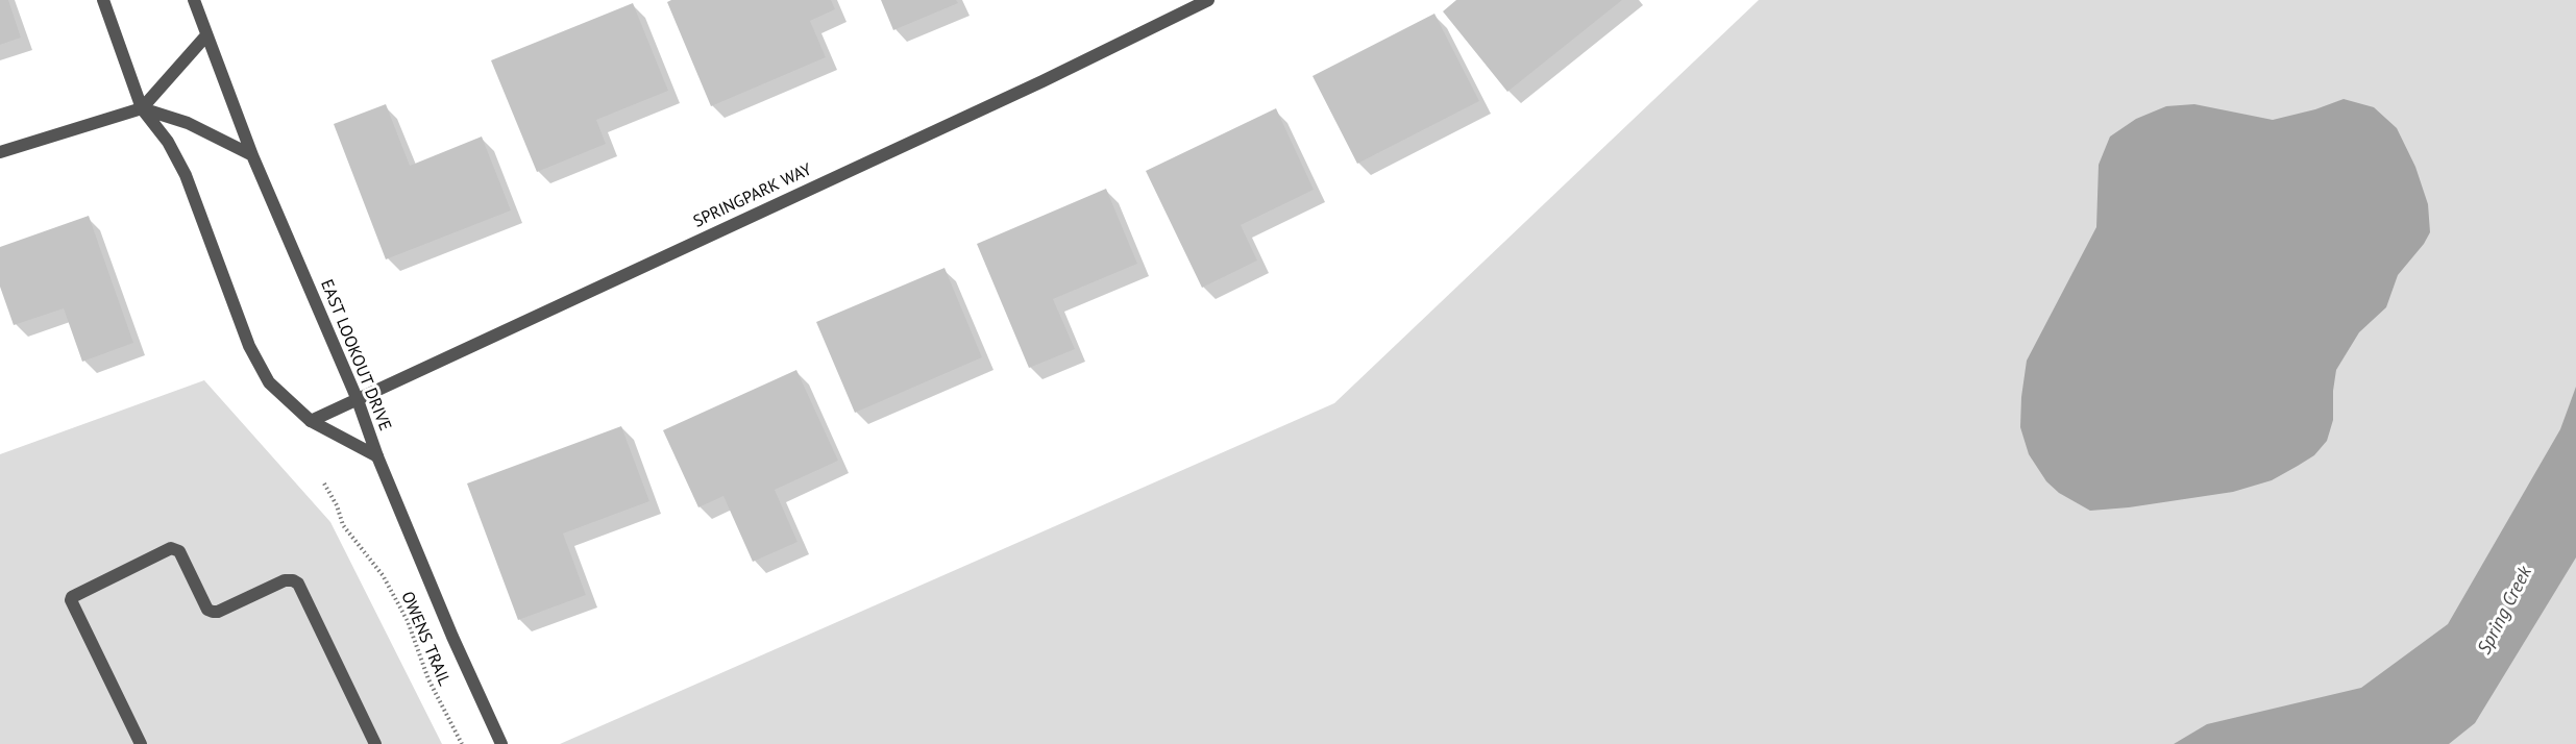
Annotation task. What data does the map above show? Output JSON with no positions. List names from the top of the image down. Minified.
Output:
{"streets":{"street":["SPRINGPARK WAY","EAST LOOKOUT DRIVE"],"path":["OWENS TRAIL"]},"crossings":[["SPRINGPARK WAY","EAST LOOKOUT DRIVE"]],"water":["Spring Creek"]}
